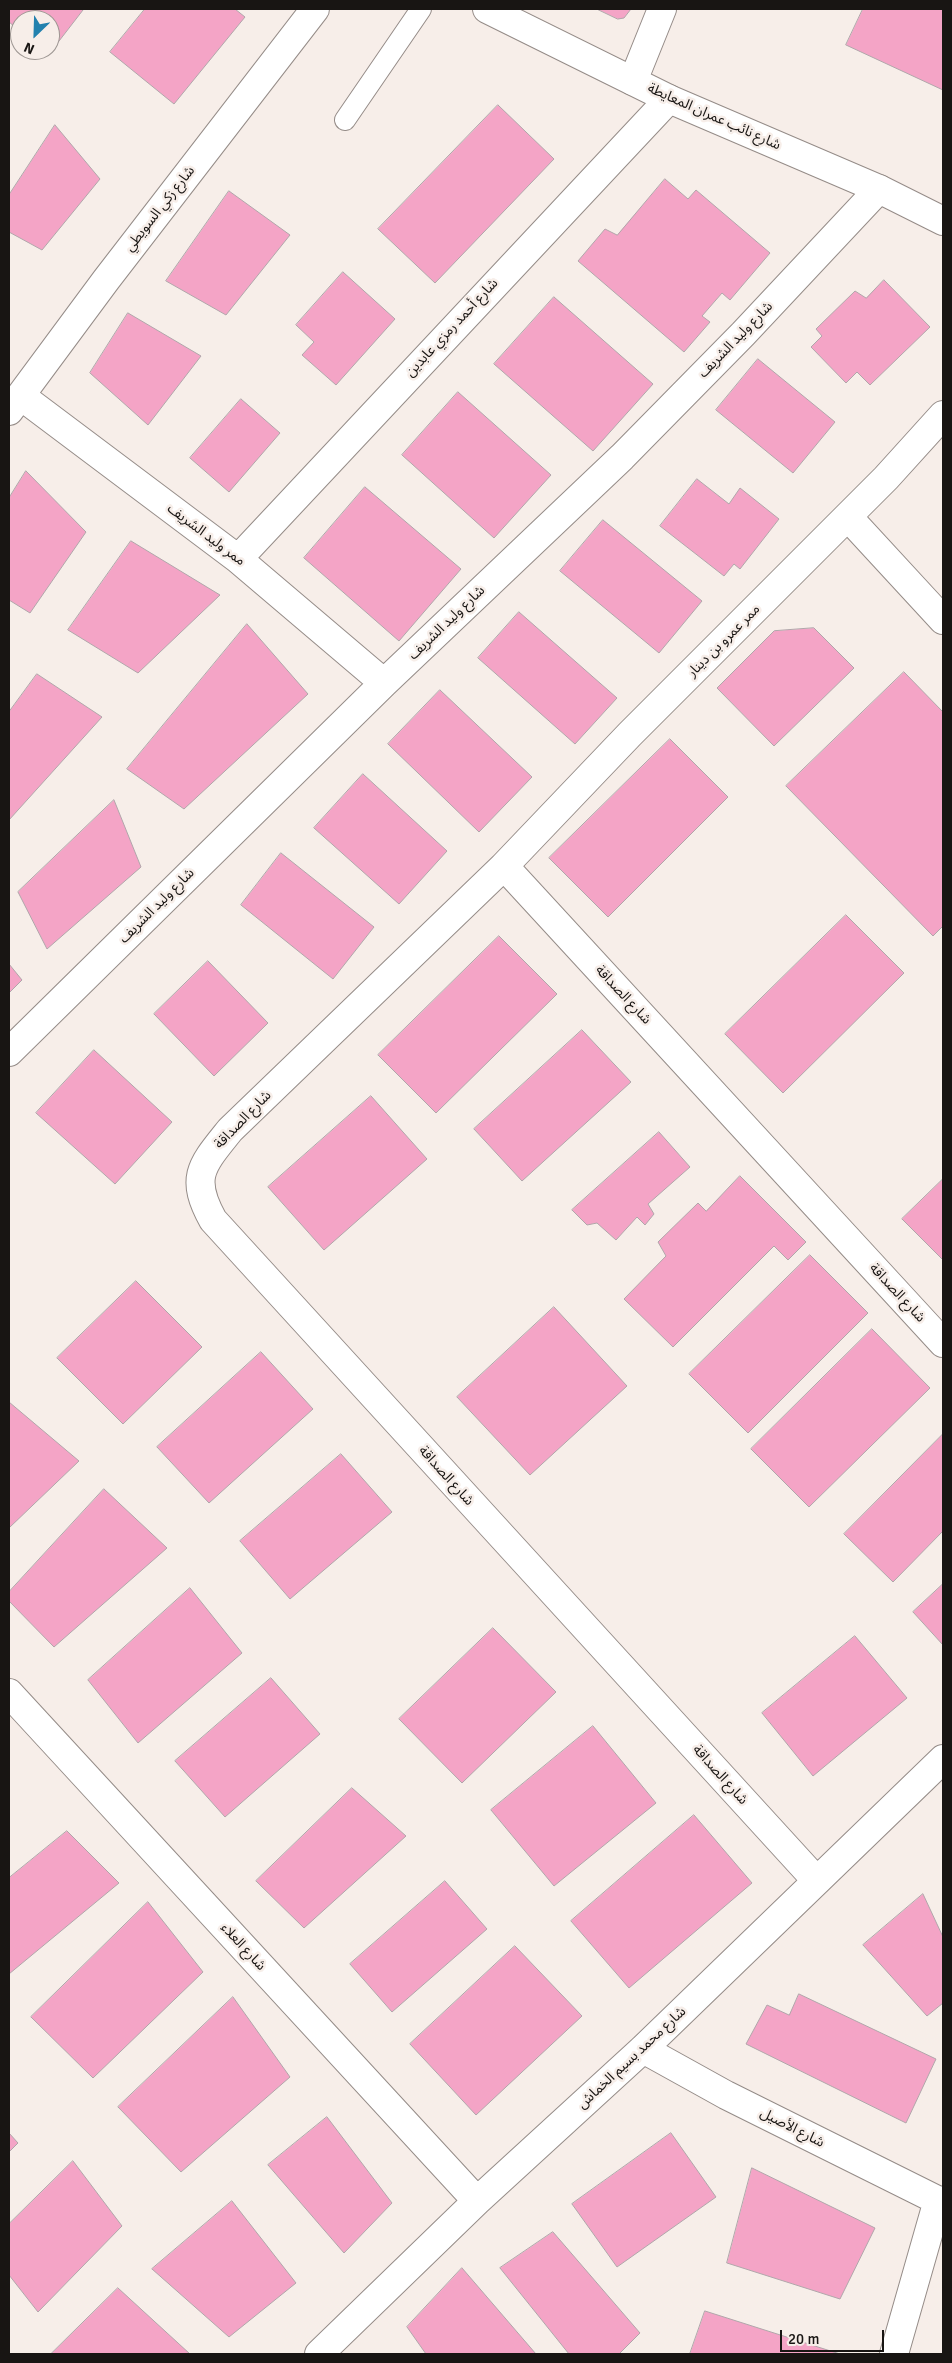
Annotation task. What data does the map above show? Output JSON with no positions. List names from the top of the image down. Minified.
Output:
{"streets":{"street":["شارع نائب عمران المعايطة","شارع زكي السويطي","شارع أحمد رمزي عابدين","شارع وليد الشريف","ممر وليد الشريف","ممر عمرو بن دينار","شارع الصداقة","شارع العلاء","شارع محمد بسيم الخماش","شارع الأصيل"]},"crossings":[["شارع نائب عمران المعايطة","شارع أحمد رمزي عابدين"],["شارع نائب عمران المعايطة","شارع وليد الشريف"],["شارع زكي السويطي","ممر وليد الشريف"],["شارع أحمد رمزي عابدين","ممر وليد الشريف"],["شارع وليد الشريف","ممر وليد الشريف"],["ممر عمرو بن دينار","شارع الصداقة"],["شارع الصداقة","شارع محمد بسيم الخماش"],["شارع العلاء","شارع محمد بسيم الخماش"],["شارع محمد بسيم الخماش","شارع الأصيل"]],"scale_bar":"20 m","north":"bottom left"}
